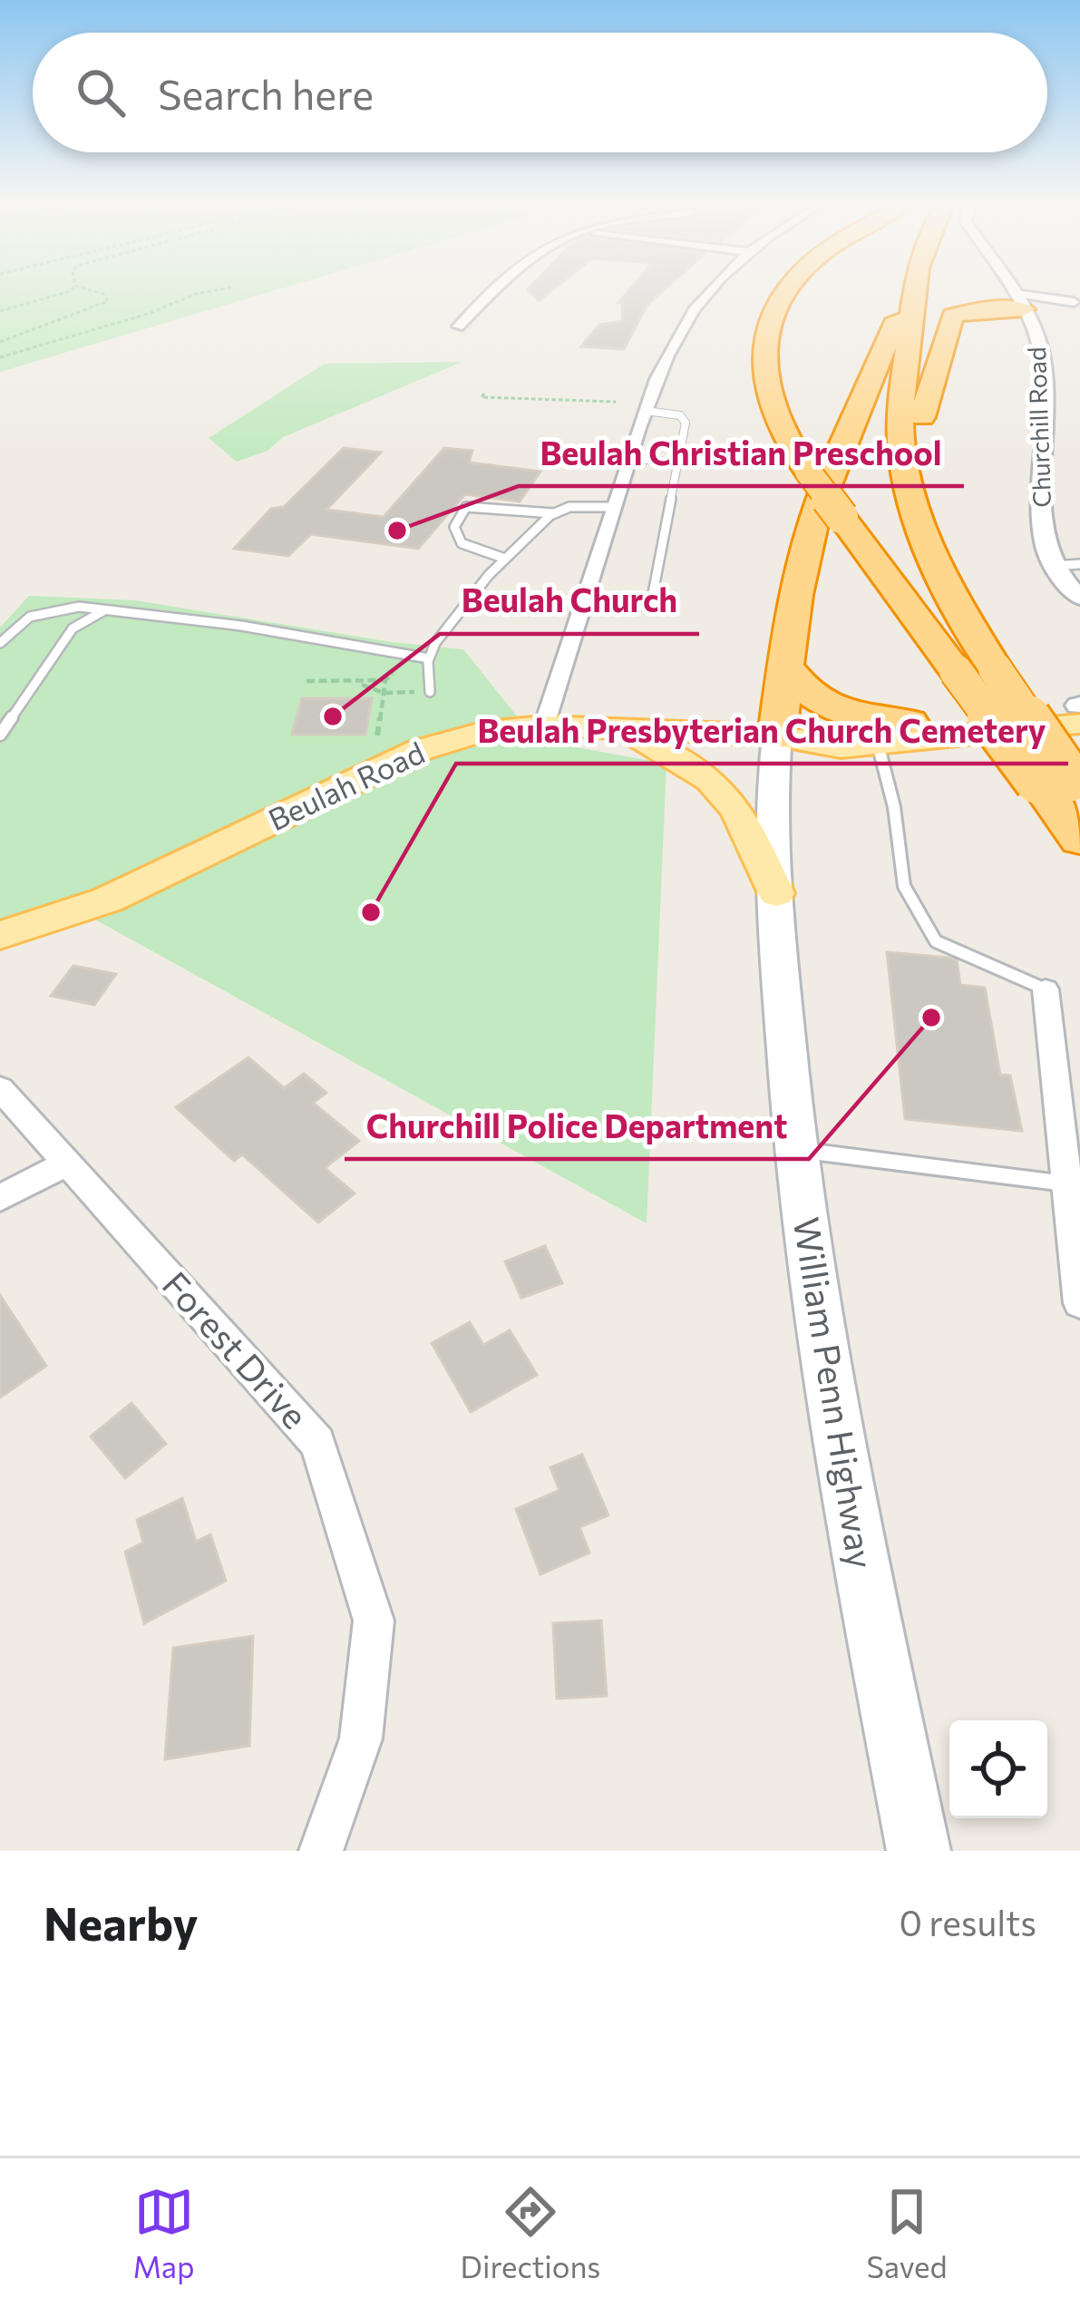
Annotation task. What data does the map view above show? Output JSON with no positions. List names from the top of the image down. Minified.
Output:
{"streets":{"main road":["Beulah Road","William Penn Highway"],"street":["Churchill Road","Forest Drive"]},"crossings":[["Beulah Road","William Penn Highway"]],"places":["Beulah Christian Preschool","Beulah Church","Beulah Presbyterian Church Cemetery","Churchill Police Department"],"page":{"search":"Search here","heading":["Nearby","0 results"],"nav":["Map","Directions","Saved"]}}
